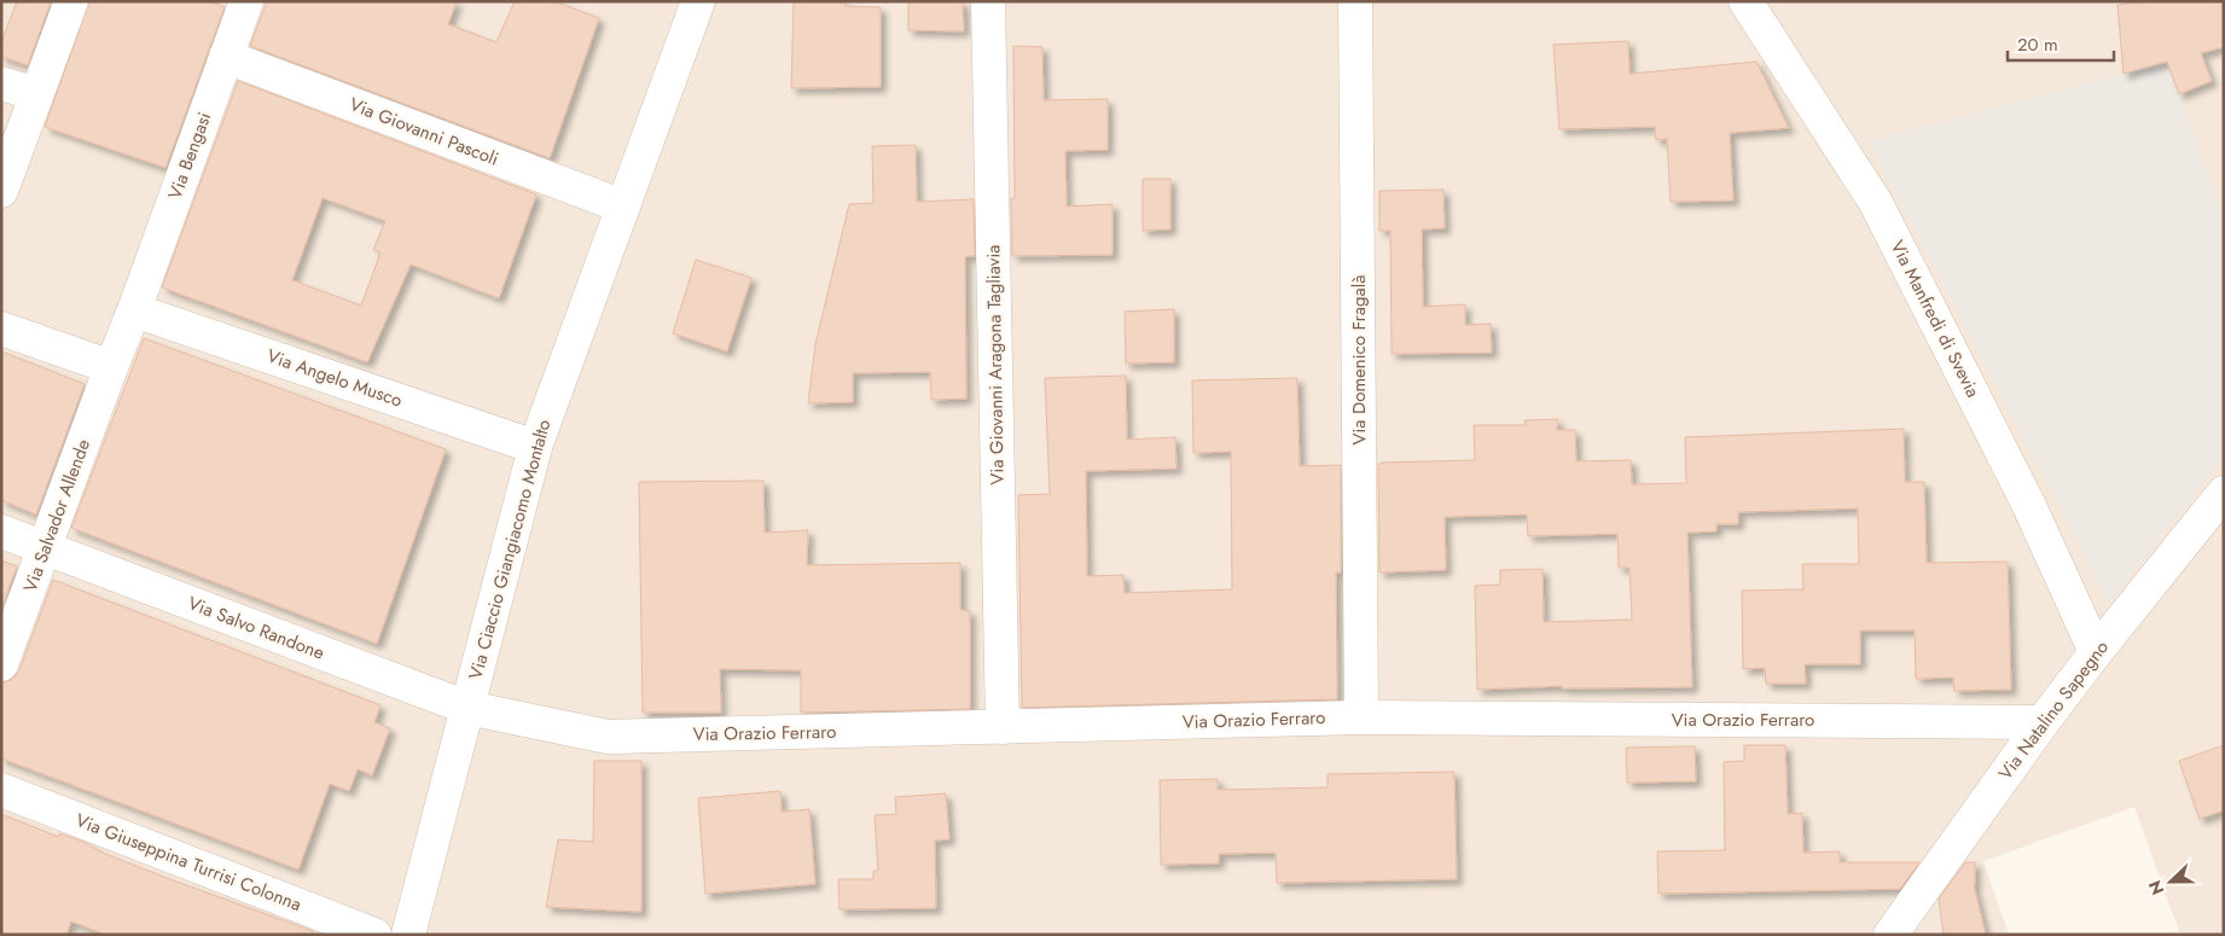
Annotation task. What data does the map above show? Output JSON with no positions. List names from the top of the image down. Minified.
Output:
{"streets":{"street":["Via Giovanni Pascoli","Via Bengasi","Via Manfredi di Svevia","Via Domenico Fragalà","Via Giovanni Aragona Tagliavia","Via Angelo Musco","Via Salvador Allende","Via Ciaccio Giangiacomo Montalto","Via Salvo Randone","Via Natalino Sapegno","Via Orazio Ferraro","Via Giuseppina Turrisi Colonna"]},"crossings":[["Via Giovanni Pascoli","Via Bengasi"],["Via Giovanni Pascoli","Via Ciaccio Giangiacomo Montalto"],["Via Bengasi","Via Angelo Musco"],["Via Bengasi","Via Salvador Allende"],["Via Manfredi di Svevia","Via Natalino Sapegno"],["Via Domenico Fragalà","Via Orazio Ferraro"],["Via Giovanni Aragona Tagliavia","Via Orazio Ferraro"],["Via Angelo Musco","Via Ciaccio Giangiacomo Montalto"],["Via Salvador Allende","Via Salvo Randone"],["Via Ciaccio Giangiacomo Montalto","Via Salvo Randone"],["Via Ciaccio Giangiacomo Montalto","Via Orazio Ferraro"],["Via Salvo Randone","Via Orazio Ferraro"],["Via Natalino Sapegno","Via Orazio Ferraro"]],"scale_bar":"20 m","north":"left"}
